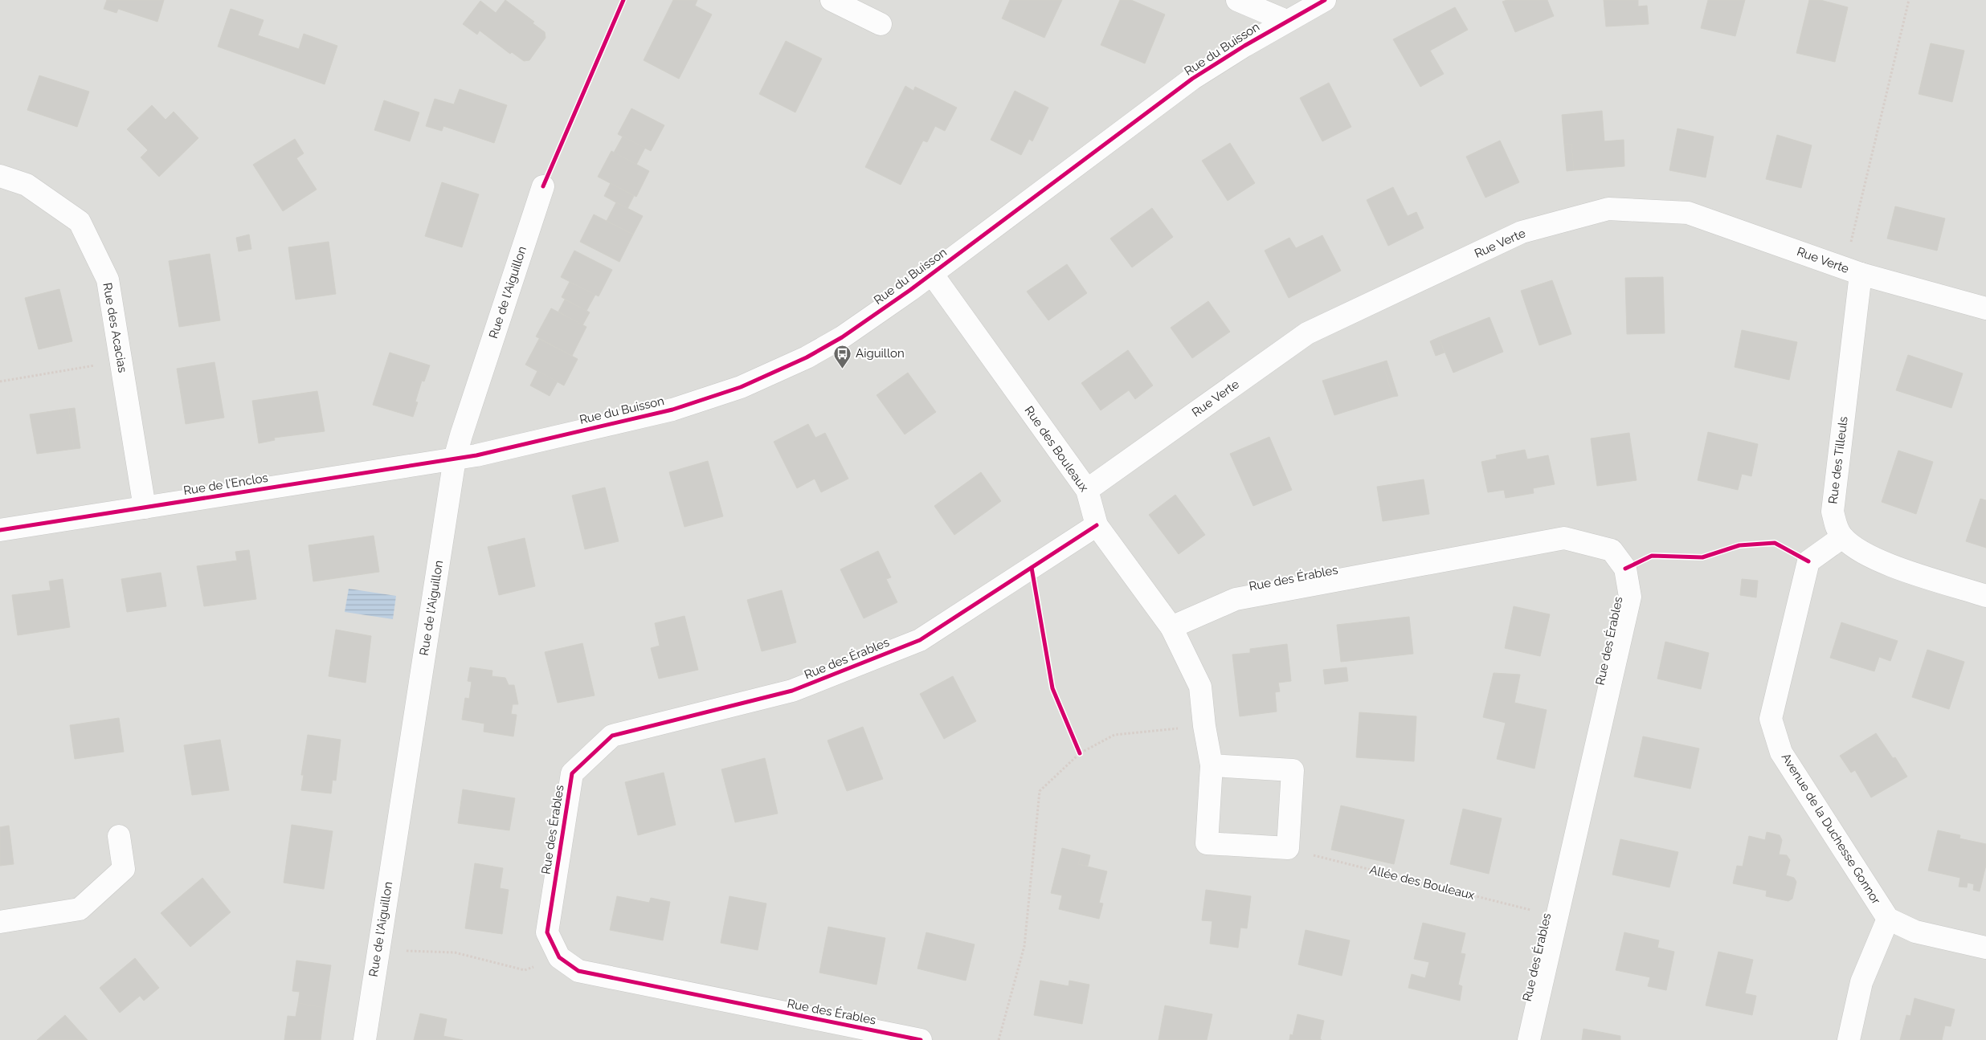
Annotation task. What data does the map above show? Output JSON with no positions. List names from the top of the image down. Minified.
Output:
{"streets":{"street":["Rue du Buisson","Rue Verte","Rue de l'Aiguillon","Rue des Acacias","Rue des Bouleaux","Rue des Tilleuls","Rue de l'Enclos","Rue des Érables","Avenue de la Duchesse Gonnor"],"path":["Allée des Bouleaux"]},"crossings":[["Rue du Buisson","Rue de l'Aiguillon"],["Rue du Buisson","Rue des Bouleaux"],["Rue du Buisson","Rue de l'Enclos"],["Rue Verte","Rue des Bouleaux"],["Rue Verte","Rue des Tilleuls"],["Rue de l'Aiguillon","Rue de l'Enclos"],["Rue des Acacias","Rue de l'Enclos"],["Rue des Bouleaux","Rue des Érables"],["Rue des Bouleaux","Allée des Bouleaux"],["Rue des Tilleuls","Avenue de la Duchesse Gonnor"],["Rue des Érables","Allée des Bouleaux"]],"places":{"bus stop":["Aiguillon"]}}
